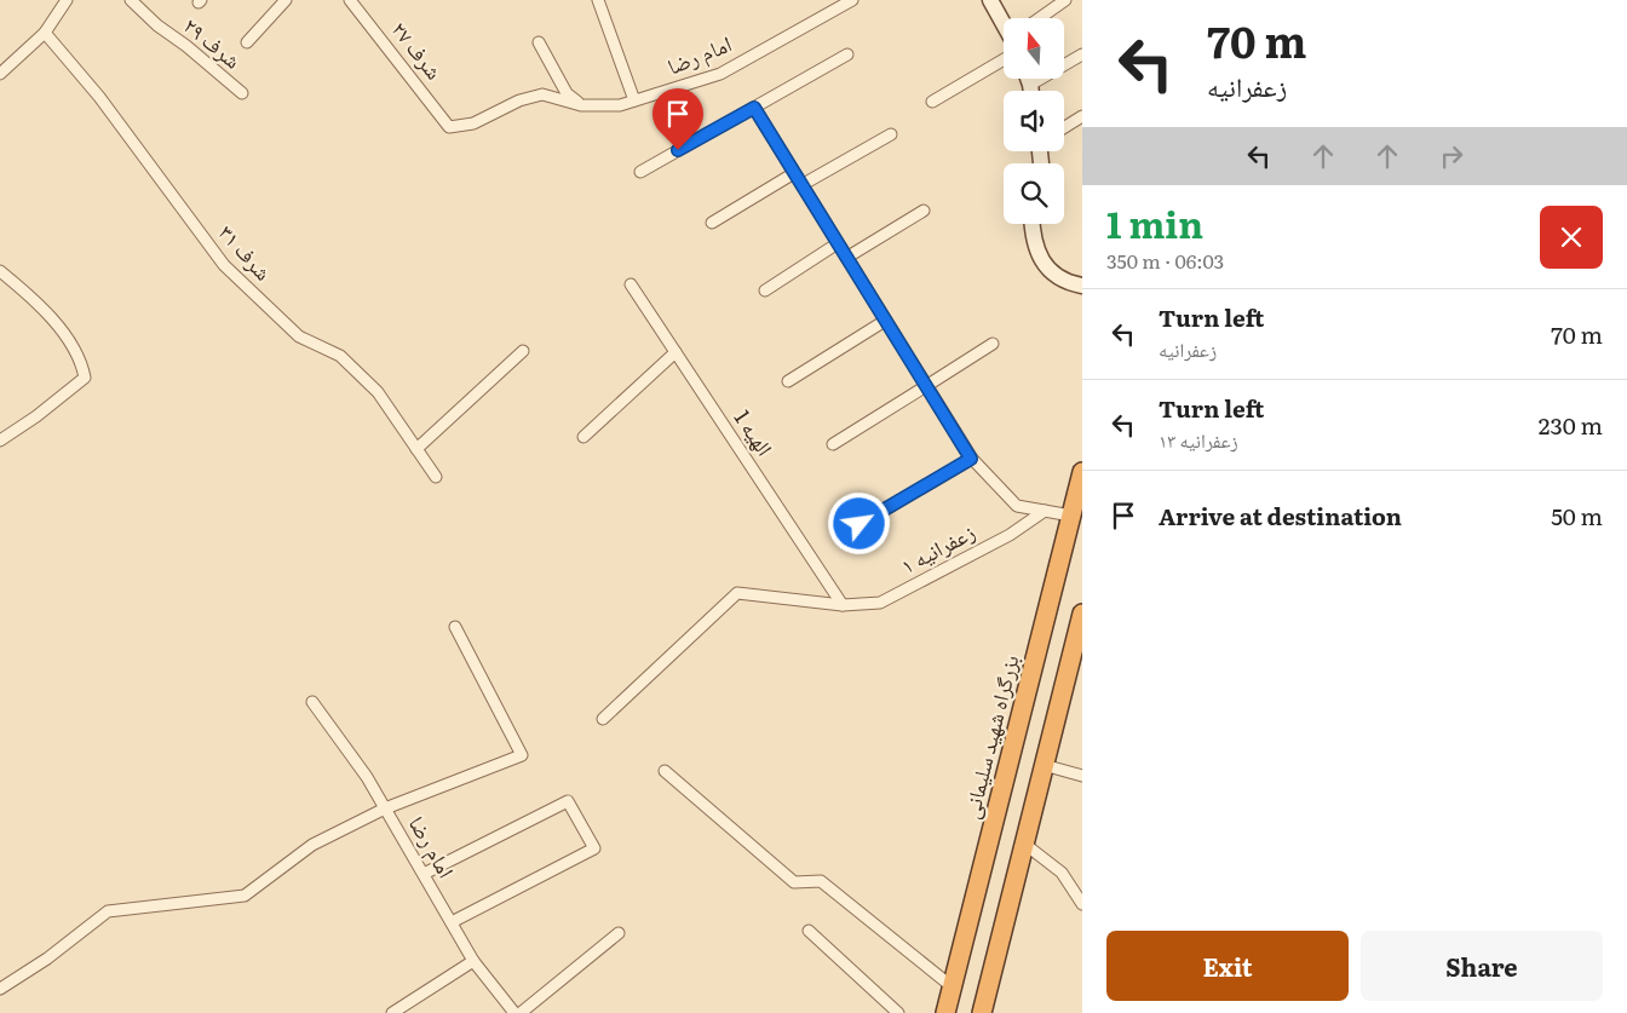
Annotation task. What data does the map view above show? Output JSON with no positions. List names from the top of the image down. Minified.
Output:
{"streets":{"highway":["بزرگراه شهید سلیمانی"],"street":["شرف ۲۹","شرف ۲۷","امام رضا","شرف ۳۱","الهیه 1","زعفرانیه ۱"]},"crossings":[["شرف ۲۷","امام رضا"],["الهیه 1","زعفرانیه ۱"]],"north":"top","page":{"turn":["70 m","زعفرانیه"],"heading":["1 min","350 m · 06:03"],"list":[{"name":"Turn left","note":"زعفرانیه","value":"70 m"},{"name":"Turn left","note":"زعفرانیه ۱۳","value":"230 m"},{"name":"Arrive at destination","value":"50 m"}],"buttons":["Exit","Share"]}}
